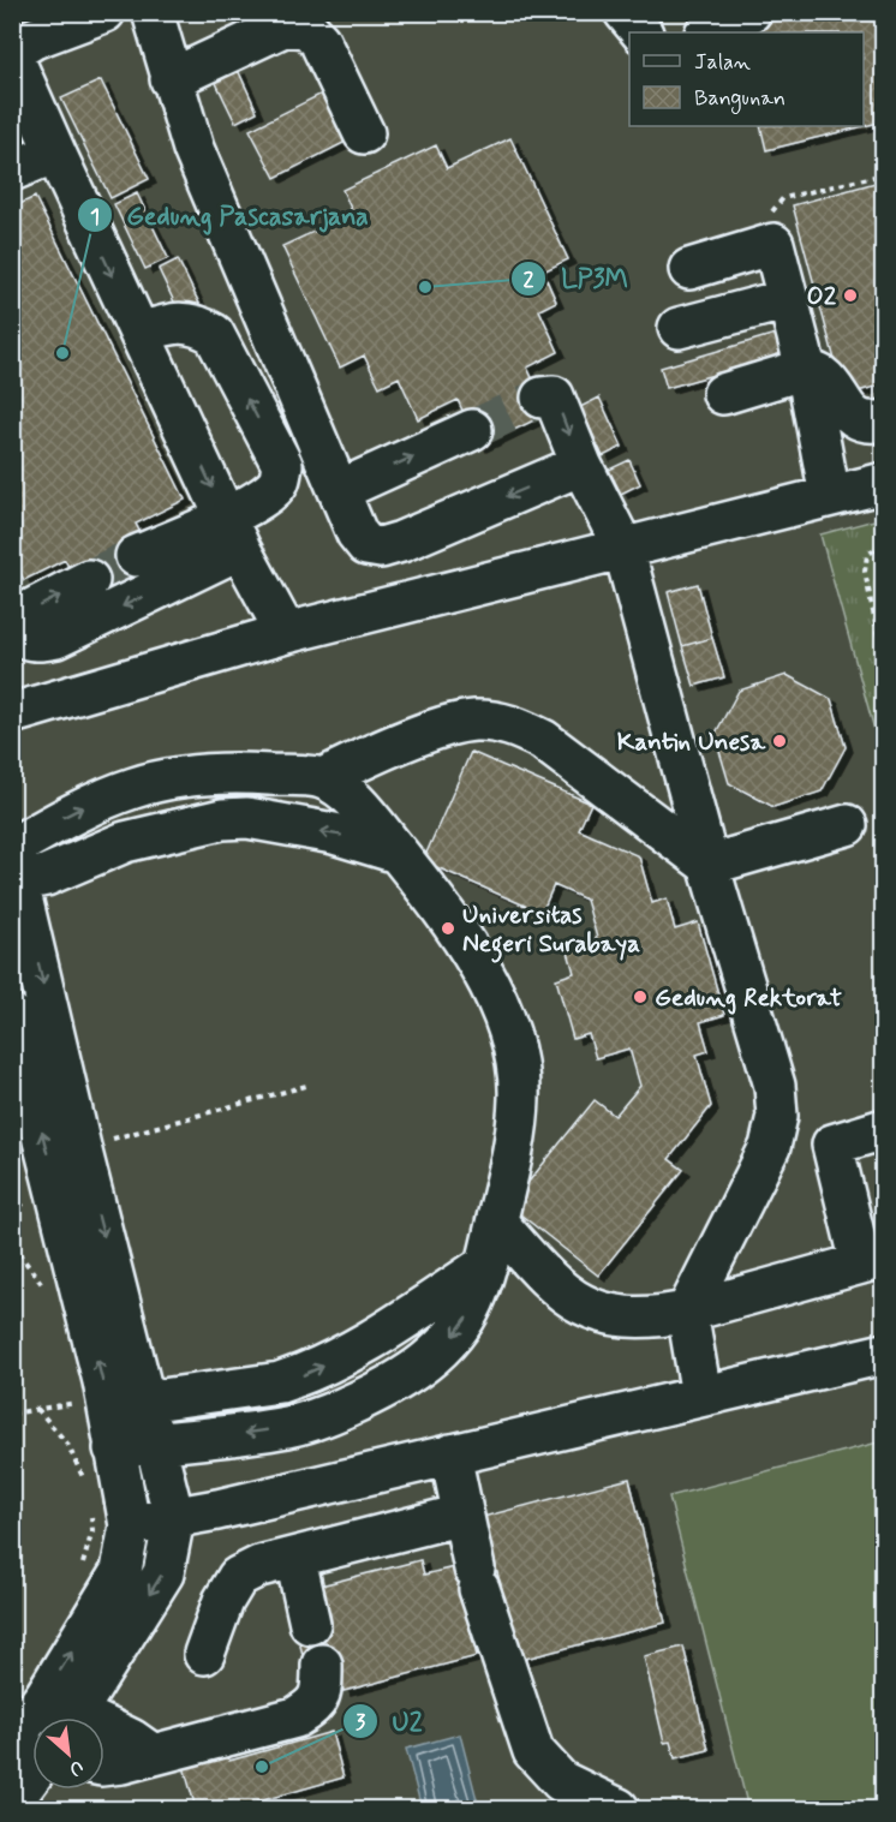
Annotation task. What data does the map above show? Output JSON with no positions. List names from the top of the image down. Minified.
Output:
{"places":["LP3M","O2","Gedung Pascasarjana","Kantin Unesa","Universitas Negeri Surabaya","Gedung Rektorat","U2"],"legend":["Jalan","Bangunan"],"north":"bottom right"}
